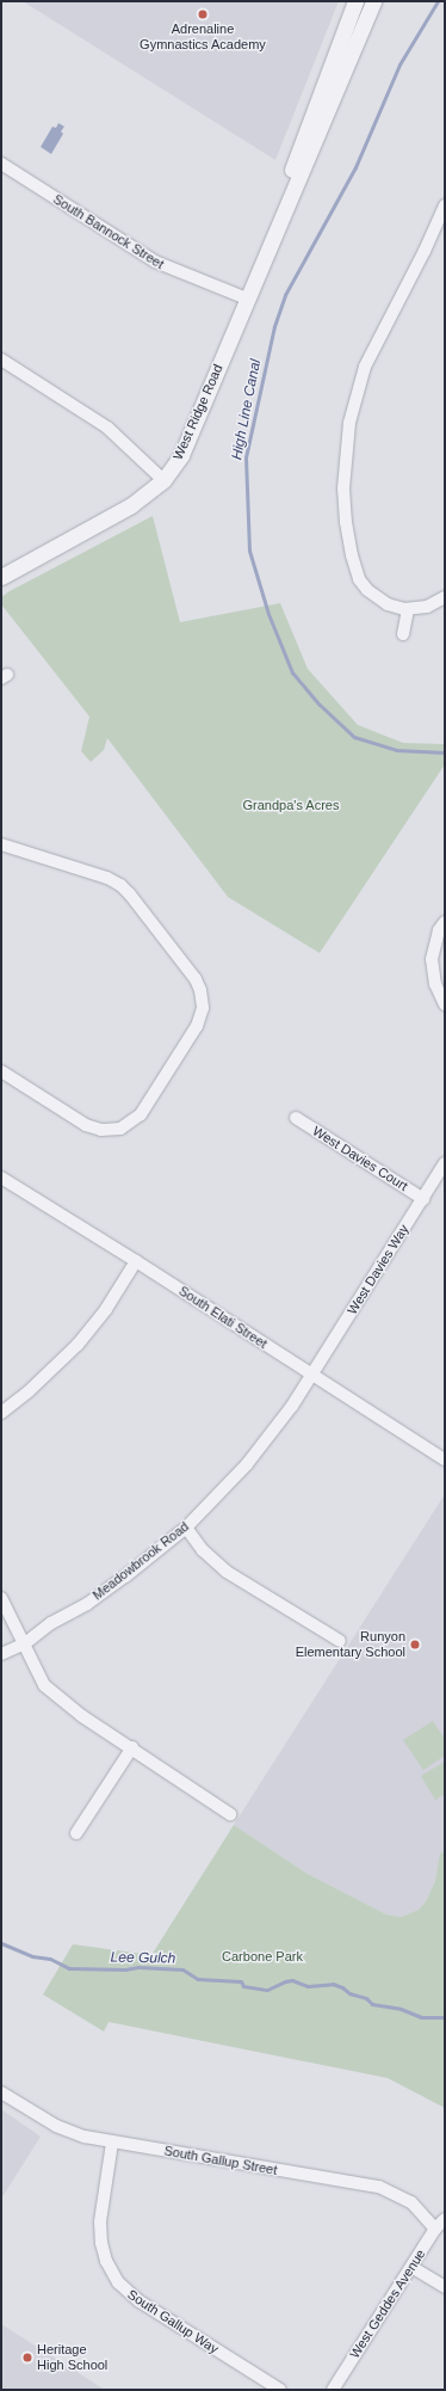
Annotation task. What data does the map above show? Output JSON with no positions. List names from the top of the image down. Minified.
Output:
{"streets":{"street":["South Bannock Street","West Ridge Road","West Davies Court","West Davies Way","South Elati Street","Meadowbrook Road","South Gallup Street","West Geddes Avenue","South Gallup Way"]},"crossings":[["South Bannock Street","West Ridge Road"],["West Davies Court","West Davies Way"],["West Davies Way","South Elati Street"],["West Davies Way","Meadowbrook Road"],["South Elati Street","Meadowbrook Road"],["South Gallup Street","West Geddes Avenue"],["South Gallup Street","South Gallup Way"]],"water":["High Line Canal","Lee Gulch"],"parks":["Grandpa's Acres","Carbone Park"],"places":["Adrenaline Gymnastics Academy","Runyon Elementary School","Heritage High School"]}
